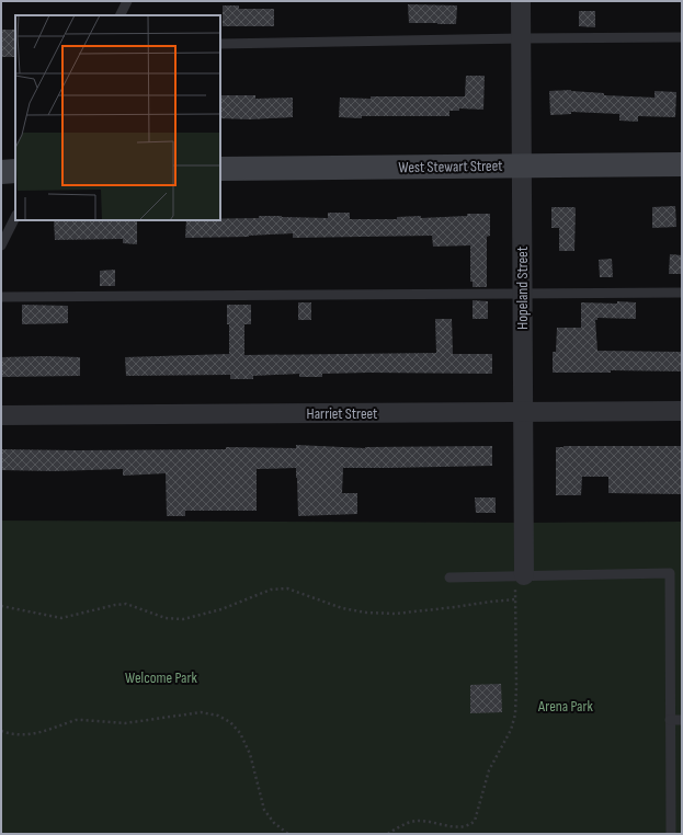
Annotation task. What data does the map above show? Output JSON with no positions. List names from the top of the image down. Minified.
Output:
{"streets":{"main road":["West Stewart Street"],"street":["Hopeland Street","Harriet Street"]},"crossings":[["West Stewart Street","Hopeland Street"],["Hopeland Street","Harriet Street"]],"parks":["Welcome Park","Arena Park"]}
